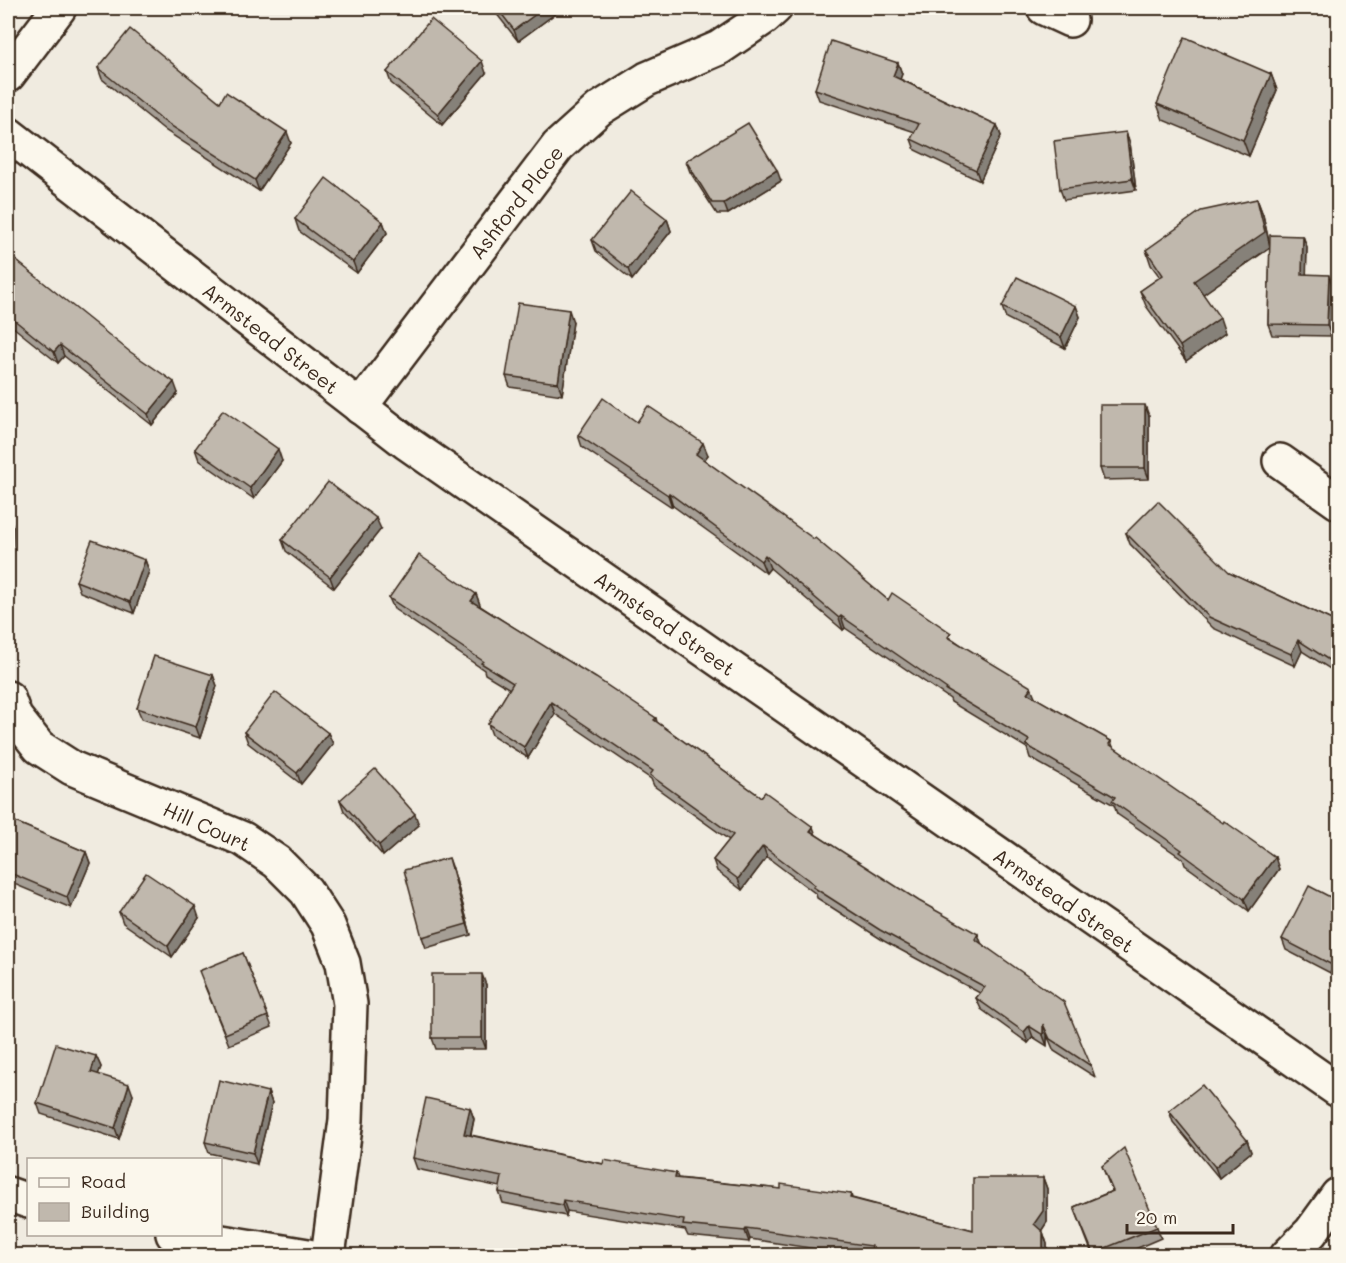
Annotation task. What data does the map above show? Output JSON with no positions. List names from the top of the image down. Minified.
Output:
{"streets":{"street":["Ashford Place","Armstead Street","Hill Court"]},"crossings":[["Ashford Place","Armstead Street"]],"legend":["Road","Building"],"scale_bar":"20 m"}
